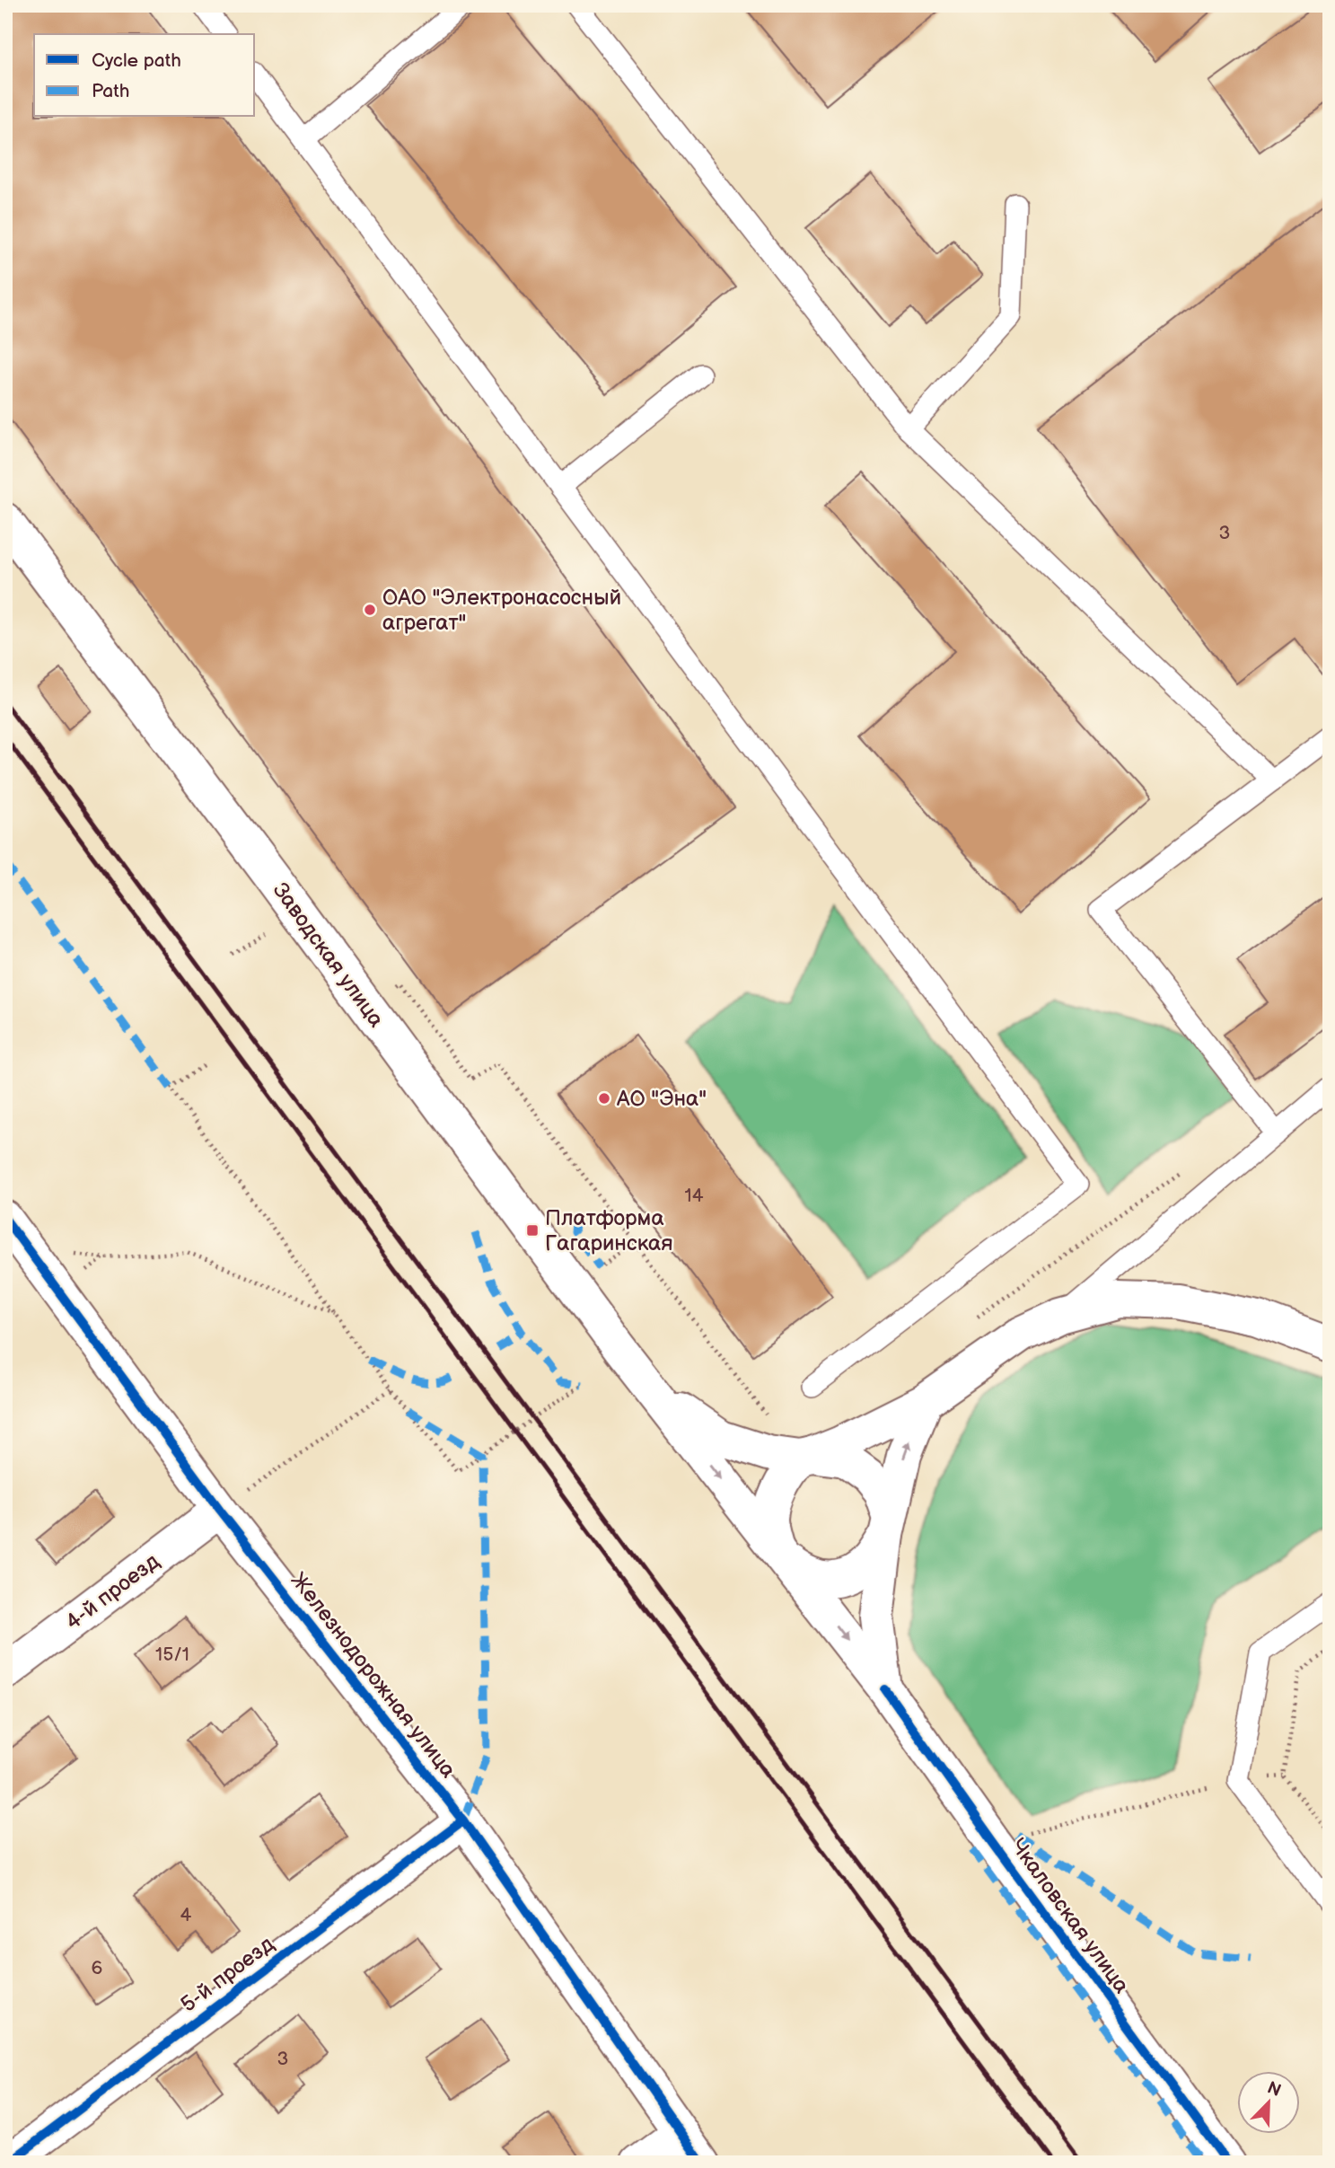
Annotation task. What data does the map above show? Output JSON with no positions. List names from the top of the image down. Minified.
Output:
{"streets":{"main road":["Заводская улица","4-й проезд","Железнодорожная улица","Чкаловская улица","5-й проезд"]},"crossings":[["Заводская улица","Чкаловская улица"],["4-й проезд","Железнодорожная улица"],["Железнодорожная улица","5-й проезд"]],"places":{"other":["ОАО \"Электронасосный агрегат\"","АО \"Эна\""],"transit":["Платформа Гагаринская"]},"house_numbers":["3","14","15/1","4","6","3"],"legend":["Cycle path","Path"],"north":"top right"}
